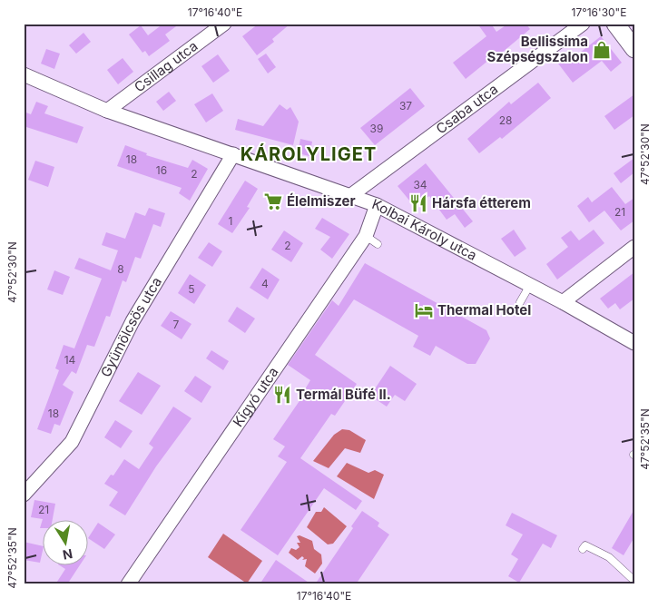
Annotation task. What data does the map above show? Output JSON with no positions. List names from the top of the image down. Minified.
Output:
{"streets":{"street":["Csillag utca","Csaba utca","Kolbai Károly utca","Gyümölcsös utca","Kígyó utca"]},"crossings":[["Csillag utca","Kolbai Károly utca"],["Csaba utca","Kolbai Károly utca"],["Kolbai Károly utca","Gyümölcsös utca"],["Kolbai Károly utca","Kígyó utca"]],"districts":["KÁROLYLIGET"],"places":{"shop":["Bellissima Szépségszalon"],"supermarket":["Élelmiszer"],"restaurant":["Hársfa étterem","Termál Büfé II."],"hotel":["Thermal Hotel"]},"house_numbers":["37","28","39","18","16","2","34","21","1","2","8","4","5","7","14","18","21"],"north":"bottom","coordinates":["17°16'40\"E","17°16'30\"E","47°52'30\"N","47°52'35\"N"]}
